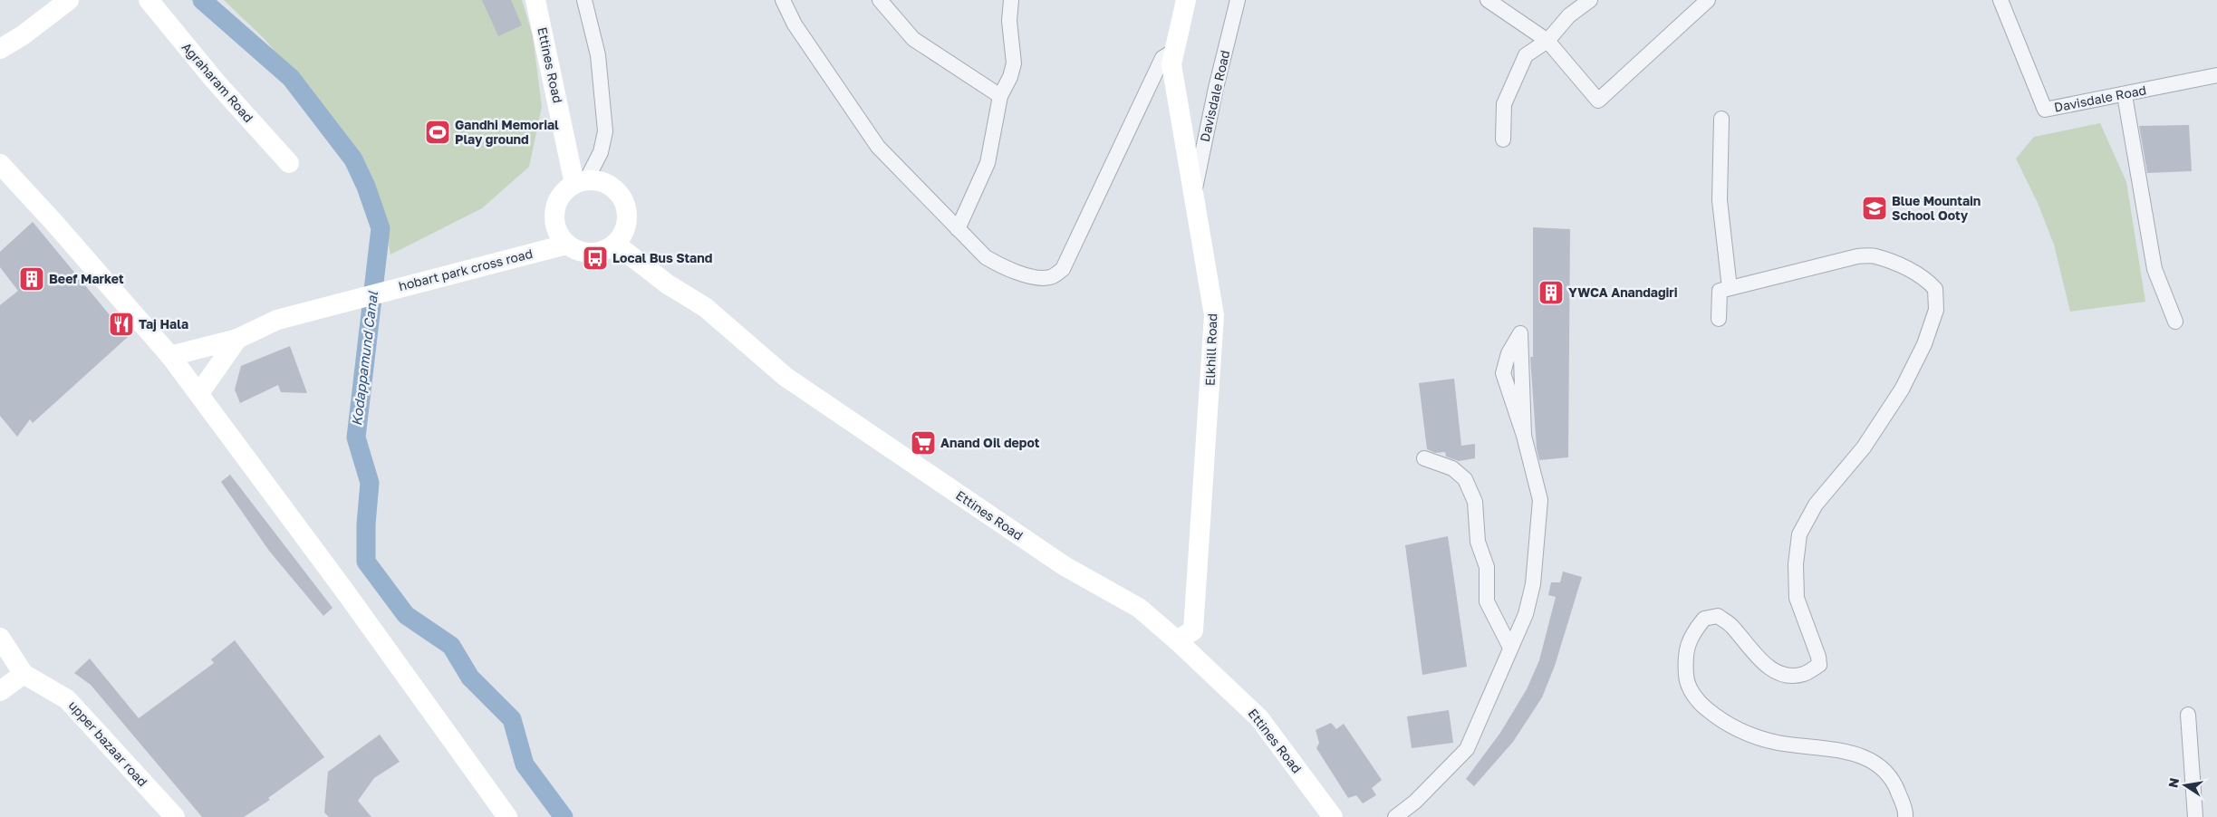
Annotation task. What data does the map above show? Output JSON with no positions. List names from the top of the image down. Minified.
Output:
{"streets":{"street":["Ettines Road","Agraharam Road","Davisdale Road","hobart park cross road","Elkhill Road","upper bazaar road"]},"crossings":[["Ettines Road","hobart park cross road"],["Ettines Road","Elkhill Road"],["Davisdale Road","Elkhill Road"]],"water":["Kodappamund Canal"],"places":{"sports":["Gandhi Memorial Play ground"],"school or university":["Blue Mountain School Ooty"],"bus stop":["Local Bus Stand"],"building":["Beef Market","YWCA Anandagiri"],"restaurant":["Taj Hala"],"supermarket":["Anand Oil depot"]},"north":"left"}
